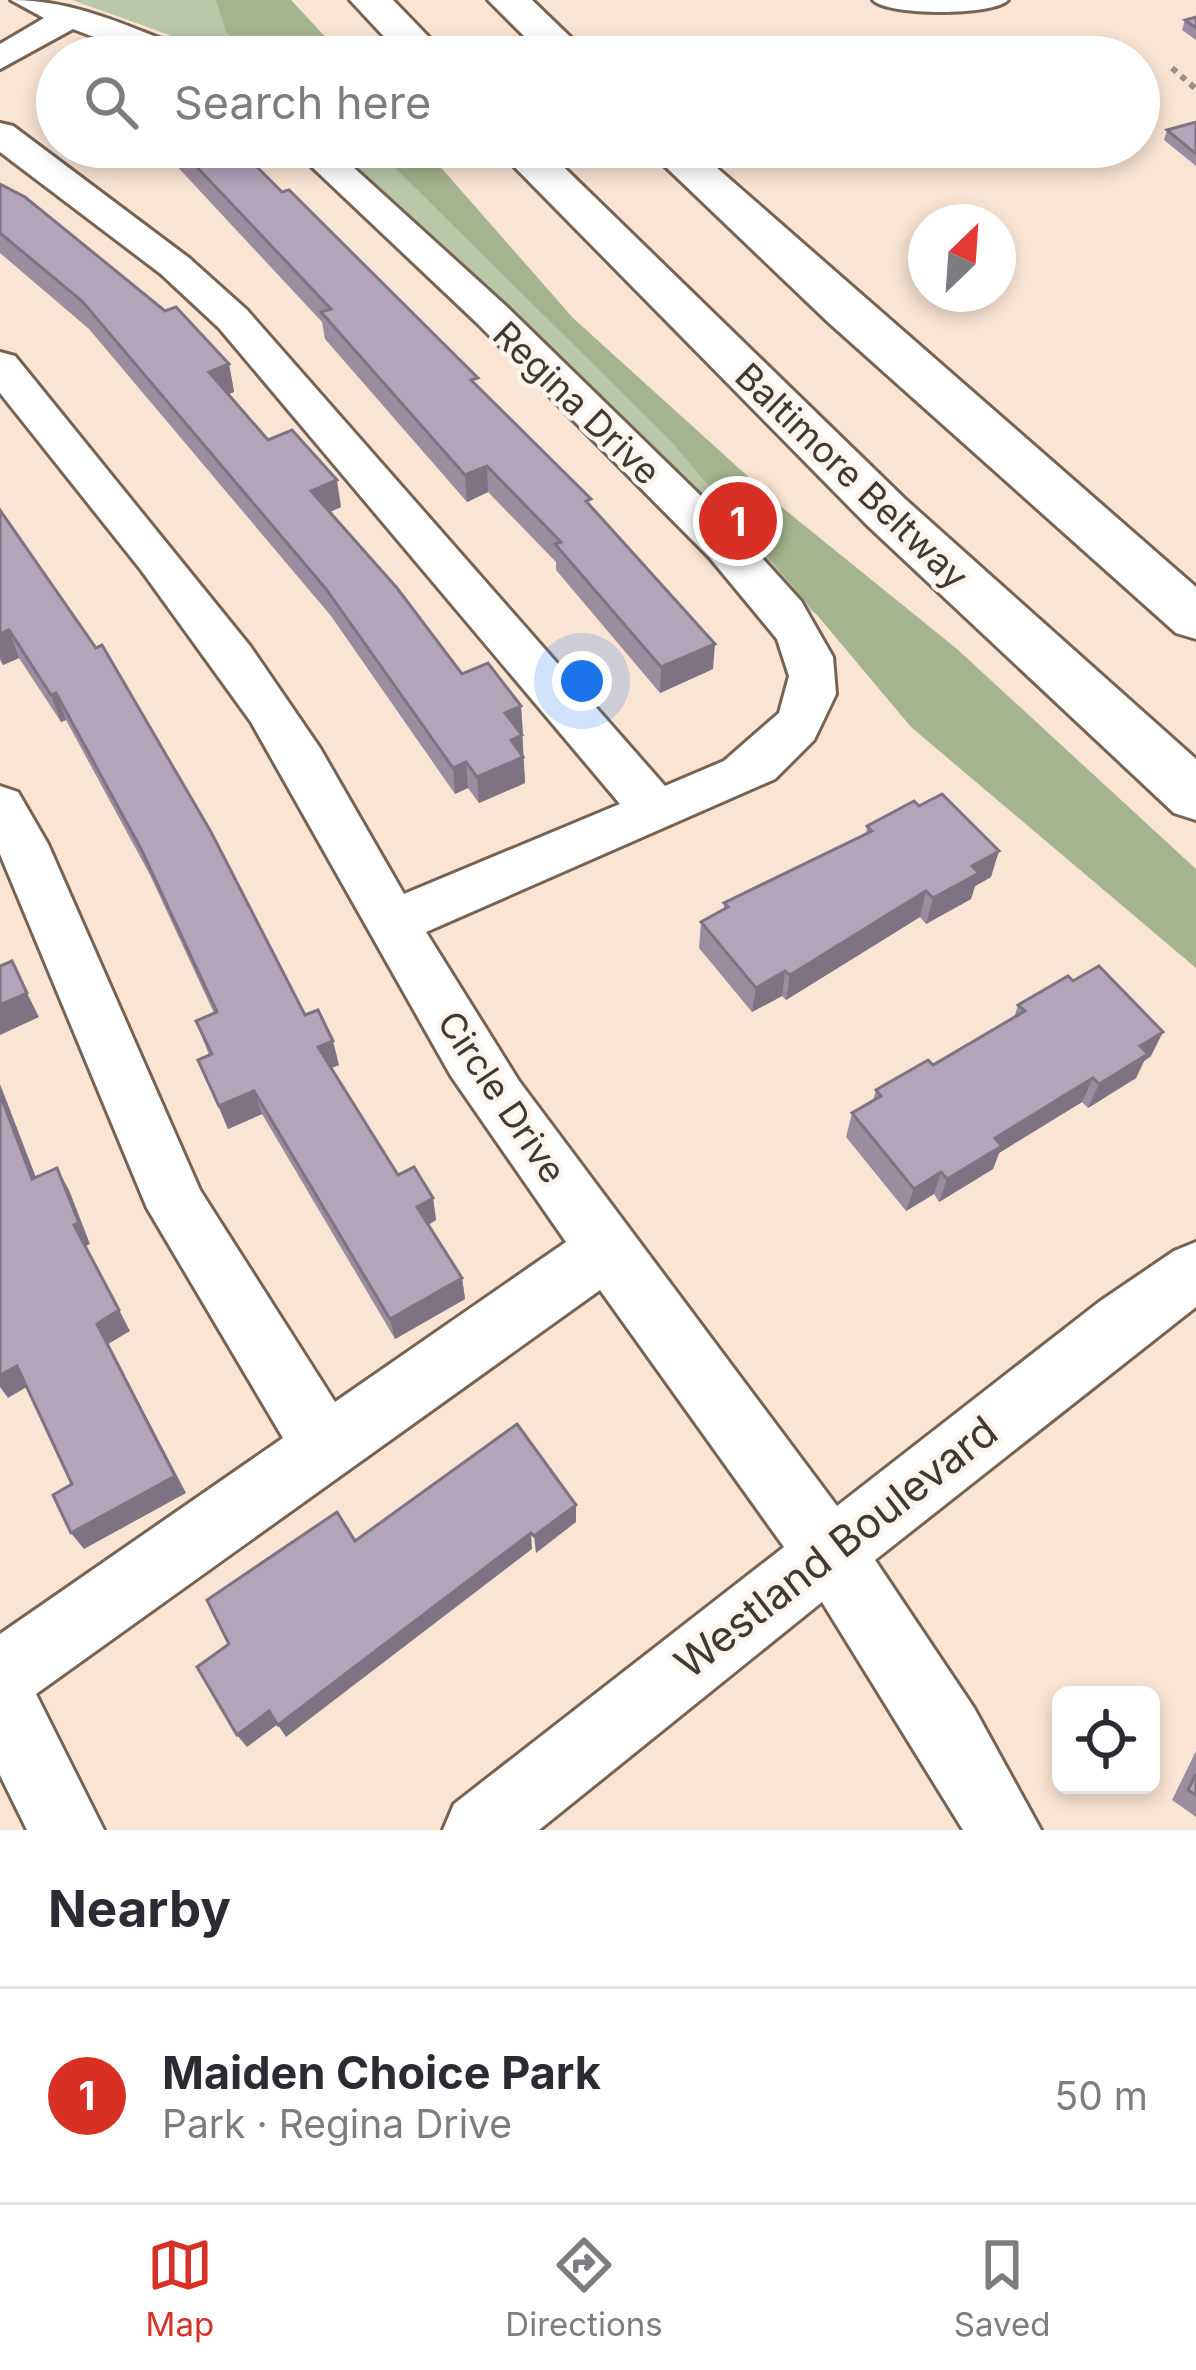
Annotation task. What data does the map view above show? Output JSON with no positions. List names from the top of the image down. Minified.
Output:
{"streets":{"highway":["Baltimore Beltway"],"street":["Regina Drive","Circle Drive","Westland Boulevard"]},"crossings":[["Regina Drive","Circle Drive"],["Circle Drive","Westland Boulevard"]],"north":"top right","page":{"search":"Search here","pins":"1","heading":"Nearby","list":[{"mark":"1","name":"Maiden Choice Park","note":"Park · Regina Drive","value":"50 m"}],"nav":["Map","Directions","Saved"]}}
